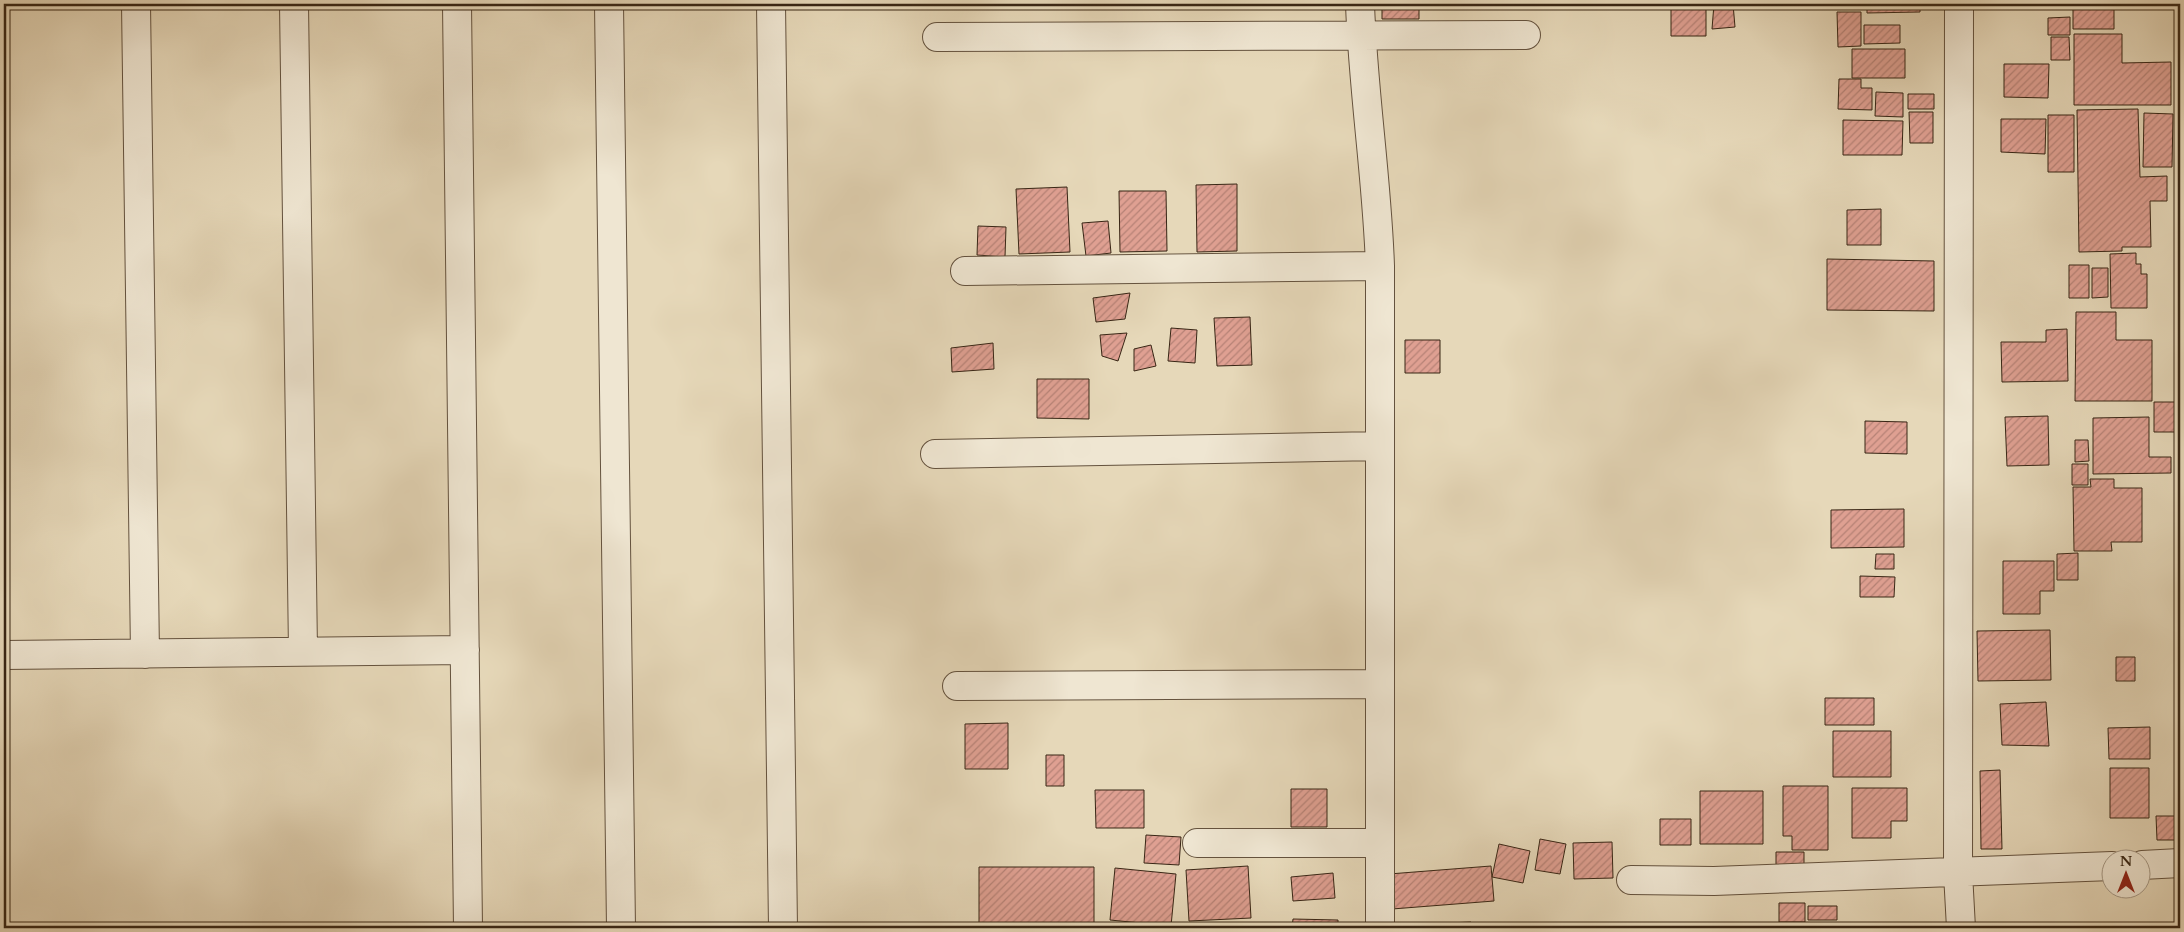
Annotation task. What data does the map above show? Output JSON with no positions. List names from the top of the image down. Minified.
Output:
{"north":"top"}
